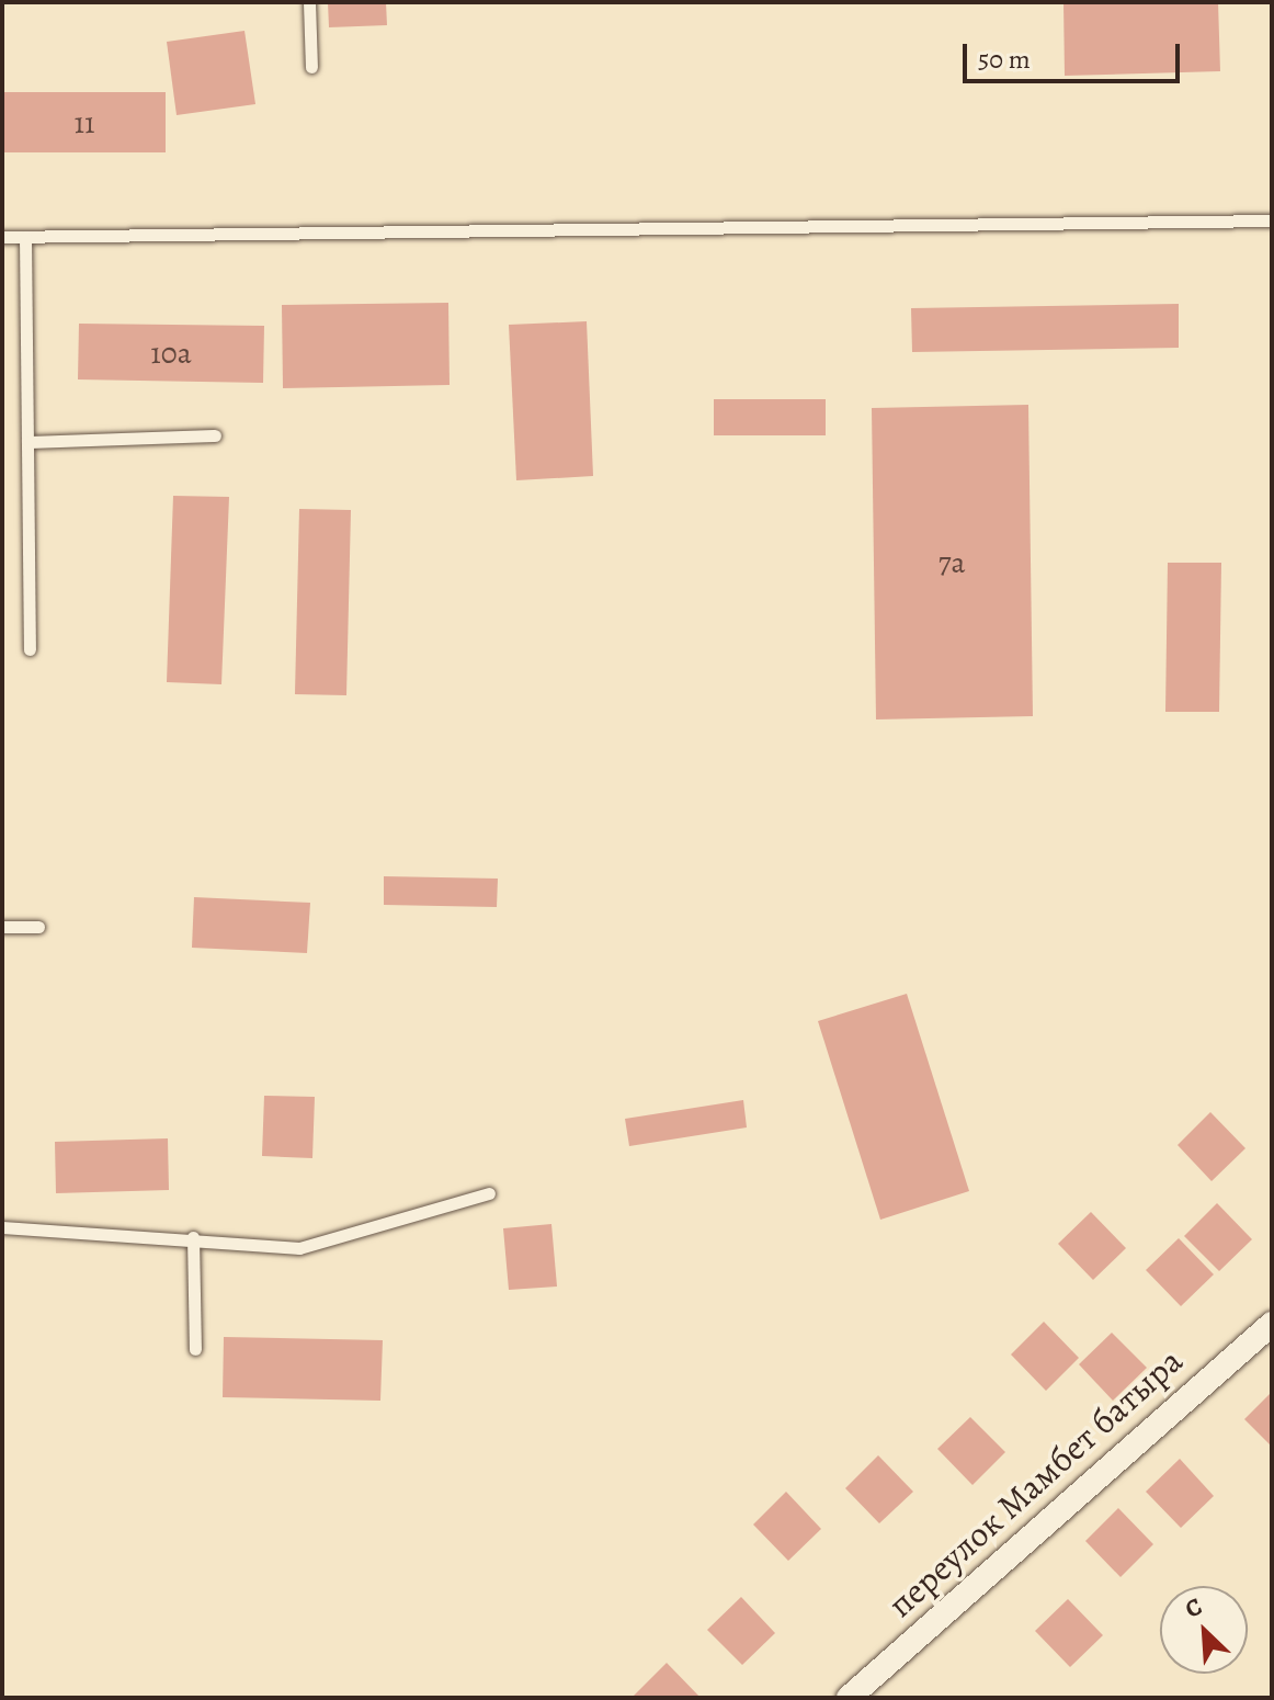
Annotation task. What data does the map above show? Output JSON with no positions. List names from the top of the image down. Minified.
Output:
{"streets":{"street":["переулок Мамбет батыра"]},"house_numbers":["11","10а","7а"],"scale_bar":"50 m","north":"top left"}
